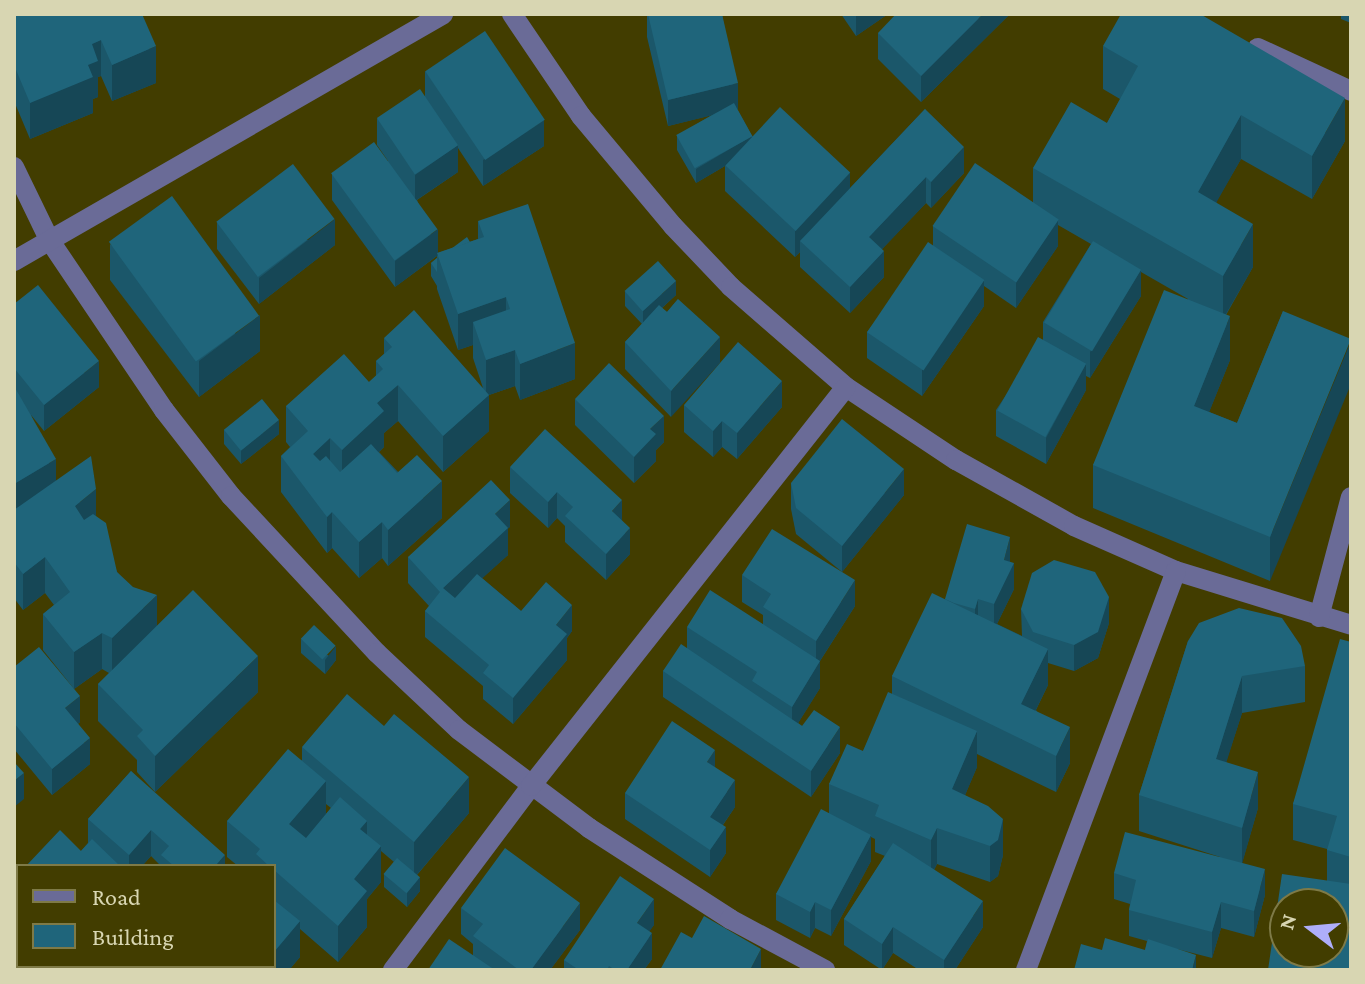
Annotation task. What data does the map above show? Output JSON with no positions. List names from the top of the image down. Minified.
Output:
{"legend":["Road","Building"],"north":"left"}
